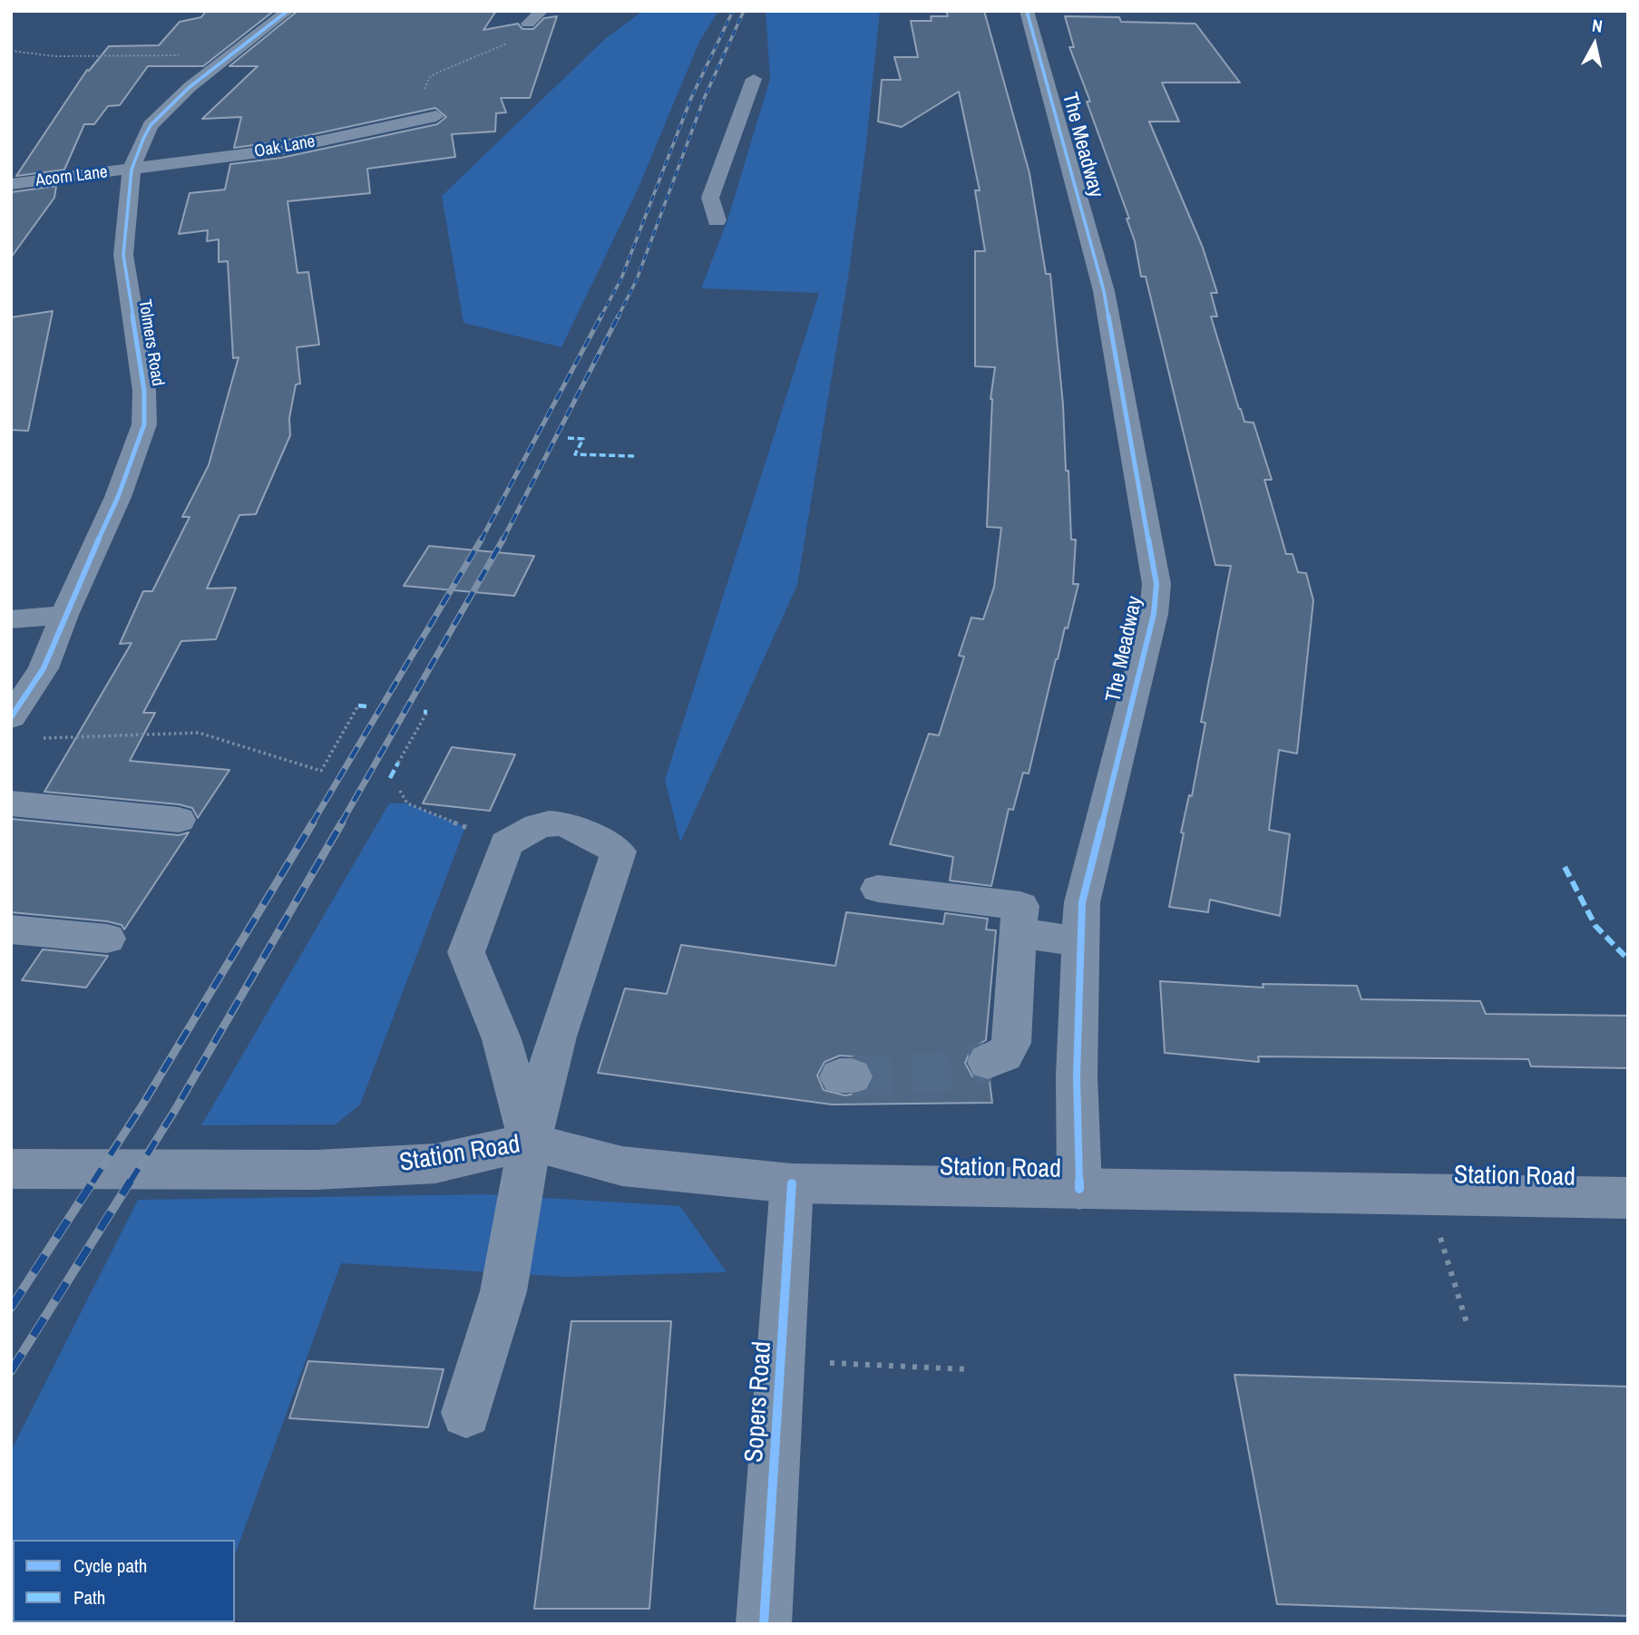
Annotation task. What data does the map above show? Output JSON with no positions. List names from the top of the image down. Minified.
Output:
{"streets":{"main road":["Station Road"],"street":["The Meadway","Oak Lane","Acorn Lane","Tolmers Road","Sopers Road"]},"crossings":[["The Meadway","Station Road"],["Oak Lane","Acorn Lane"],["Oak Lane","Tolmers Road"],["Acorn Lane","Tolmers Road"],["Station Road","Sopers Road"]],"legend":["Cycle path","Path"],"north":"top"}
